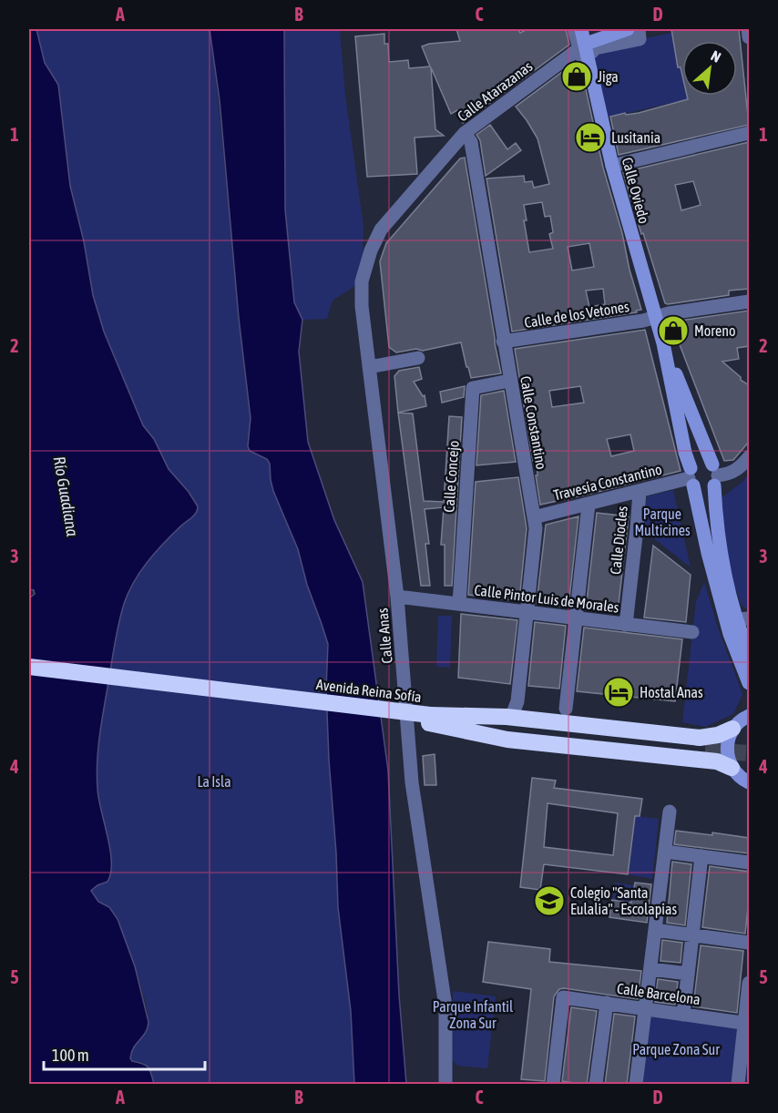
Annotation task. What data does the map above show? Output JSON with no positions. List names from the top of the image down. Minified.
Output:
{"streets":{"highway":["Avenida Reina Sofía"],"main road":["Calle Oviedo"],"street":["Calle Atarazanas","Calle de los Vetones","Calle Constantino","Calle Concejo","Travesía Constantino","Calle Diocles","Calle Pintor Luis de Morales","Calle Anas","Calle Barcelona"]},"crossings":[["Calle Atarazanas","Calle Oviedo"],["Calle Atarazanas","Calle Constantino"],["Calle Atarazanas","Calle Anas"],["Calle Oviedo","Calle de los Vetones"],["Calle Oviedo","Travesía Constantino"],["Calle de los Vetones","Calle Constantino"],["Calle Constantino","Calle Concejo"],["Calle Constantino","Travesía Constantino"],["Calle Constantino","Calle Pintor Luis de Morales"],["Calle Concejo","Calle Pintor Luis de Morales"],["Travesía Constantino","Calle Diocles"],["Calle Diocles","Calle Pintor Luis de Morales"],["Calle Pintor Luis de Morales","Calle Anas"]],"water":["Río Guadiana"],"parks":["Parque Multicines","La Isla","Parque Infantil Zona Sur","Parque Zona Sur"],"places":{"shop":["Jiga","Moreno"],"hotel":["Lusitania","Hostal Anas"],"school or university":["Colegio \"Santa Eulalia\" - Escolapias"]},"scale_bar":"100 m","north":"top right","grid":{"columns":["A","B","C","D"],"rows":["1","2","3","4","5"]}}
